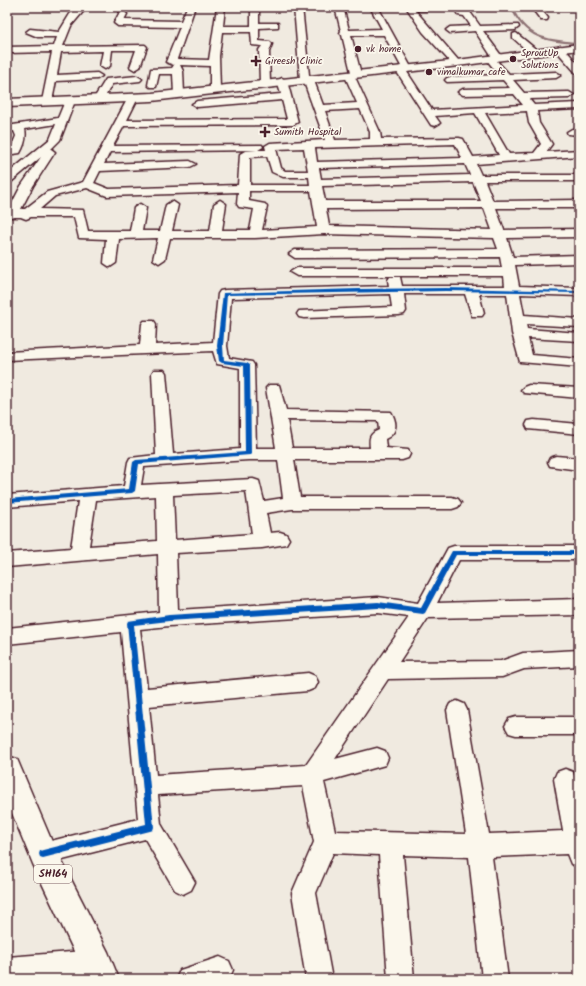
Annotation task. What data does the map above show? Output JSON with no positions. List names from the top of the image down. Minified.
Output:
{"streets":{"main road":["SH164"]},"places":{"other":["vk home","SproutUp Solutions","vimalkumar cafe"],"health":["Gireesh Clinic","Sumith Hospital"]}}
